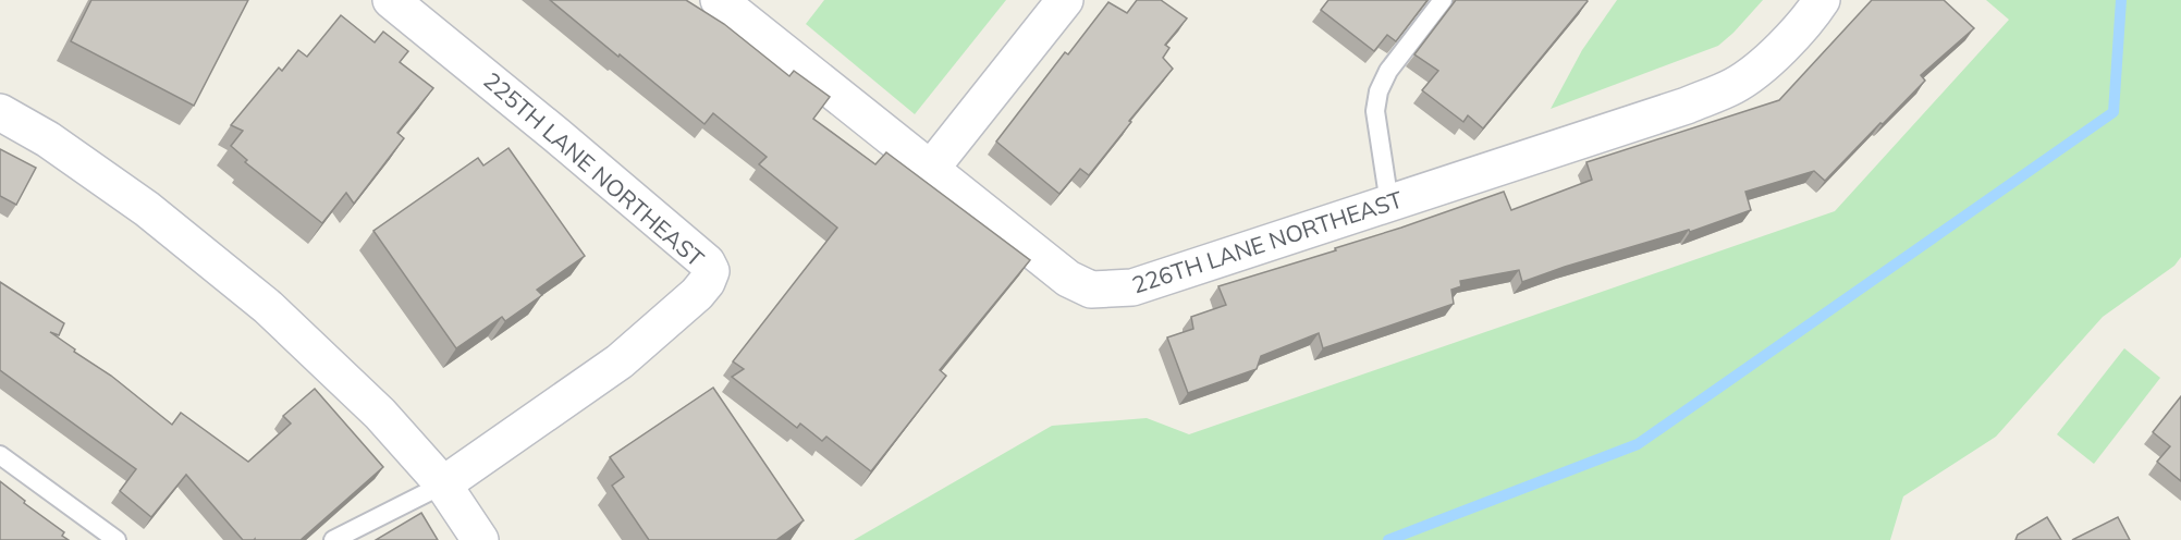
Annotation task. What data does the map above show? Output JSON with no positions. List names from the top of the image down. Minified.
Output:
{"streets":{"street":["225TH LANE NORTHEAST","226TH LANE NORTHEAST"]}}
